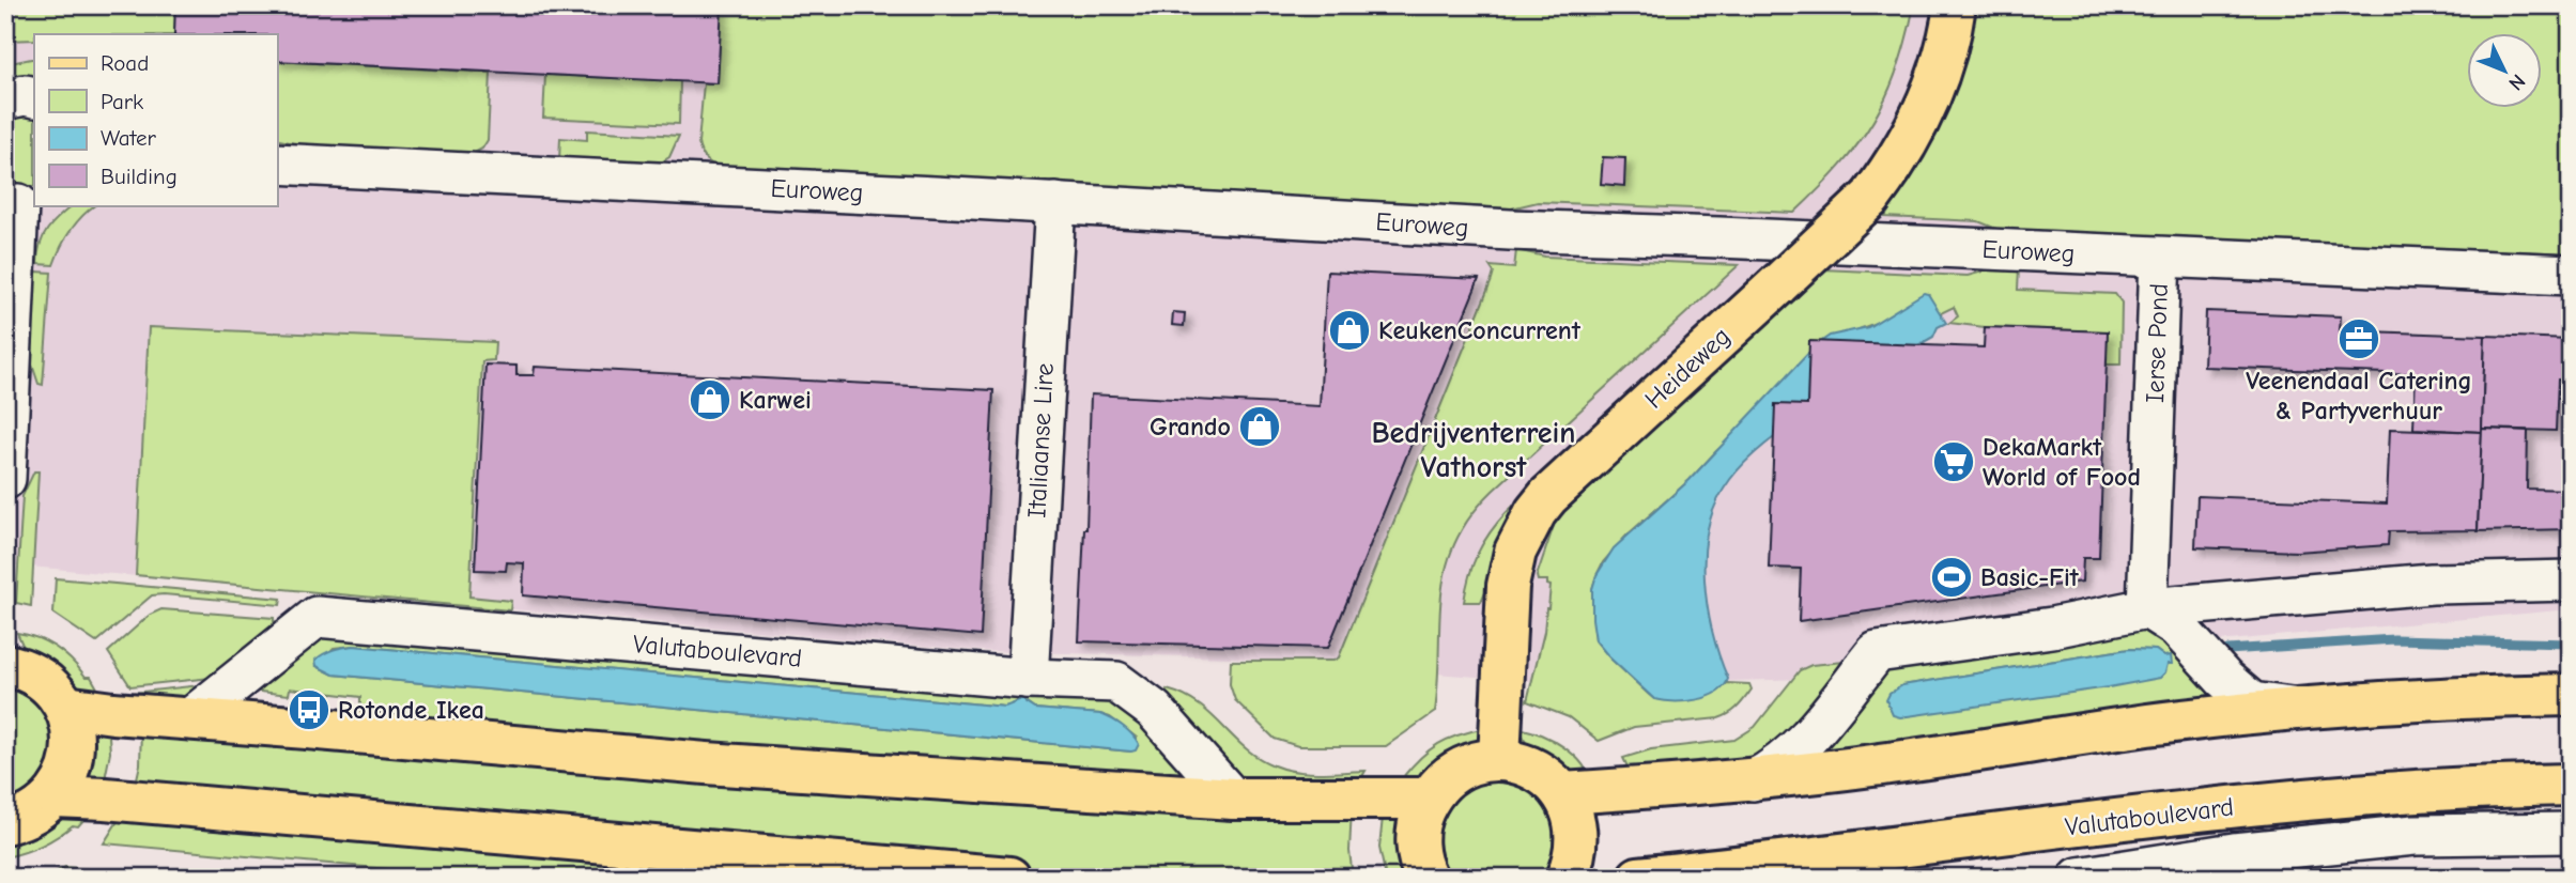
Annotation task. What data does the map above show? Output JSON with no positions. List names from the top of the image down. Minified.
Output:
{"streets":{"main road":["Heideweg","Valutaboulevard"],"street":["Euroweg","Ierse Pond","Italiaanse Lire"]},"crossings":[["Euroweg","Ierse Pond"],["Euroweg","Italiaanse Lire"],["Italiaanse Lire","Valutaboulevard"]],"districts":["Bedrijventerrein Vathorst"],"places":{"shop":["KeukenConcurrent","Karwei","Grando"],"office":["Veenendaal Catering & Partyverhuur"],"supermarket":["DekaMarkt World of Food"],"sports":["Basic-Fit"],"bus stop":["Rotonde Ikea"]},"legend":["Road","Park","Water","Building"],"north":"bottom right"}
